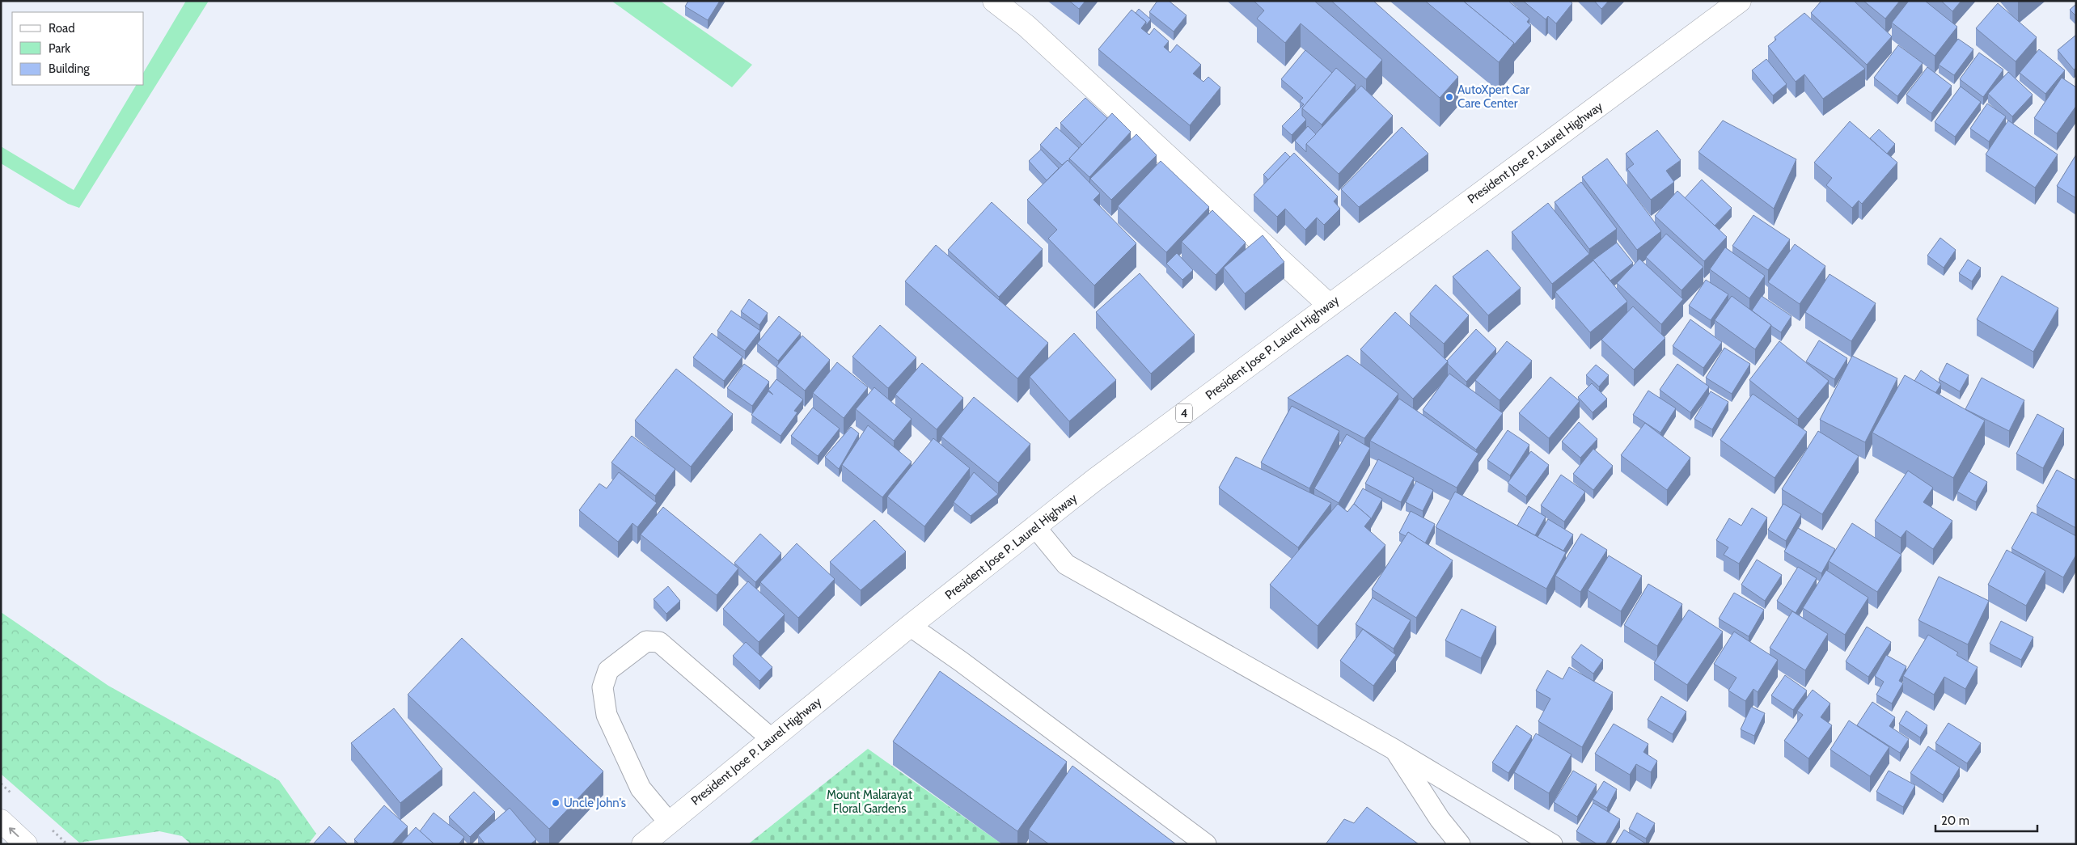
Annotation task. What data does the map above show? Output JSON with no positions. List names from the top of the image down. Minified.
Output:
{"streets":{"main road":["President Jose P. Laurel Highway","4"]},"parks":["Mount Malarayat Floral Gardens"],"places":["AutoXpert Car Care Center","Uncle John's"],"legend":["Road","Park","Building"],"scale_bar":"20 m"}
